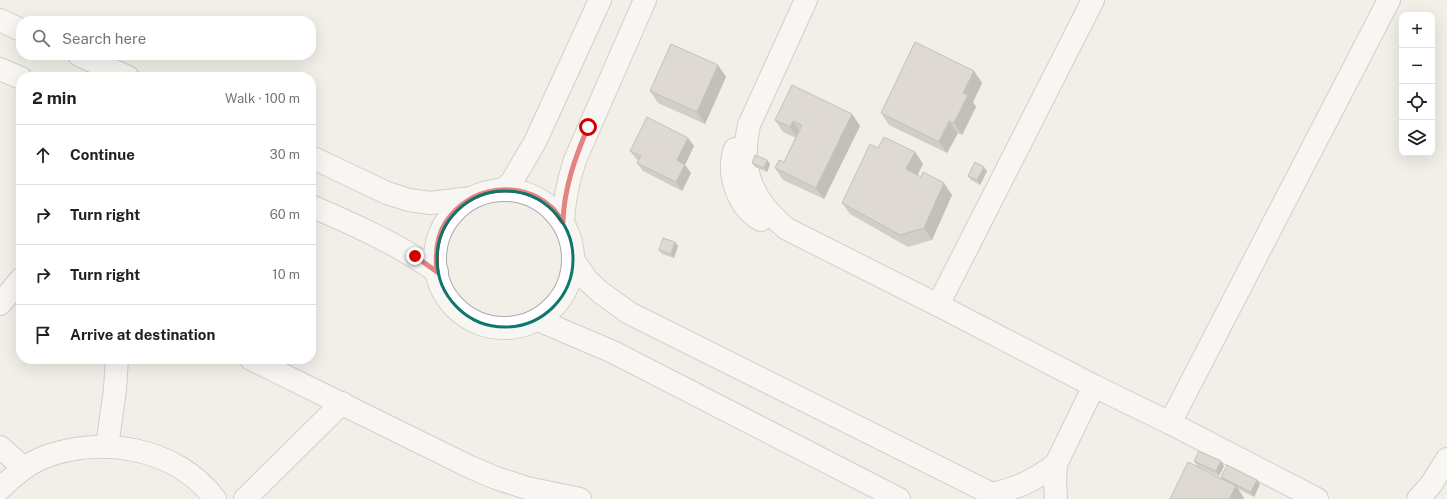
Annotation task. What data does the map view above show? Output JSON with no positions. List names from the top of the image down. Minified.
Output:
{"page":{"map_buttons":["+","−"],"search":"Search here","heading":["2 min","Walk · 100 m"],"list":[["Continue","30 m"],["Turn right","60 m"],["Turn right","10 m"],"Arrive at destination"]}}
